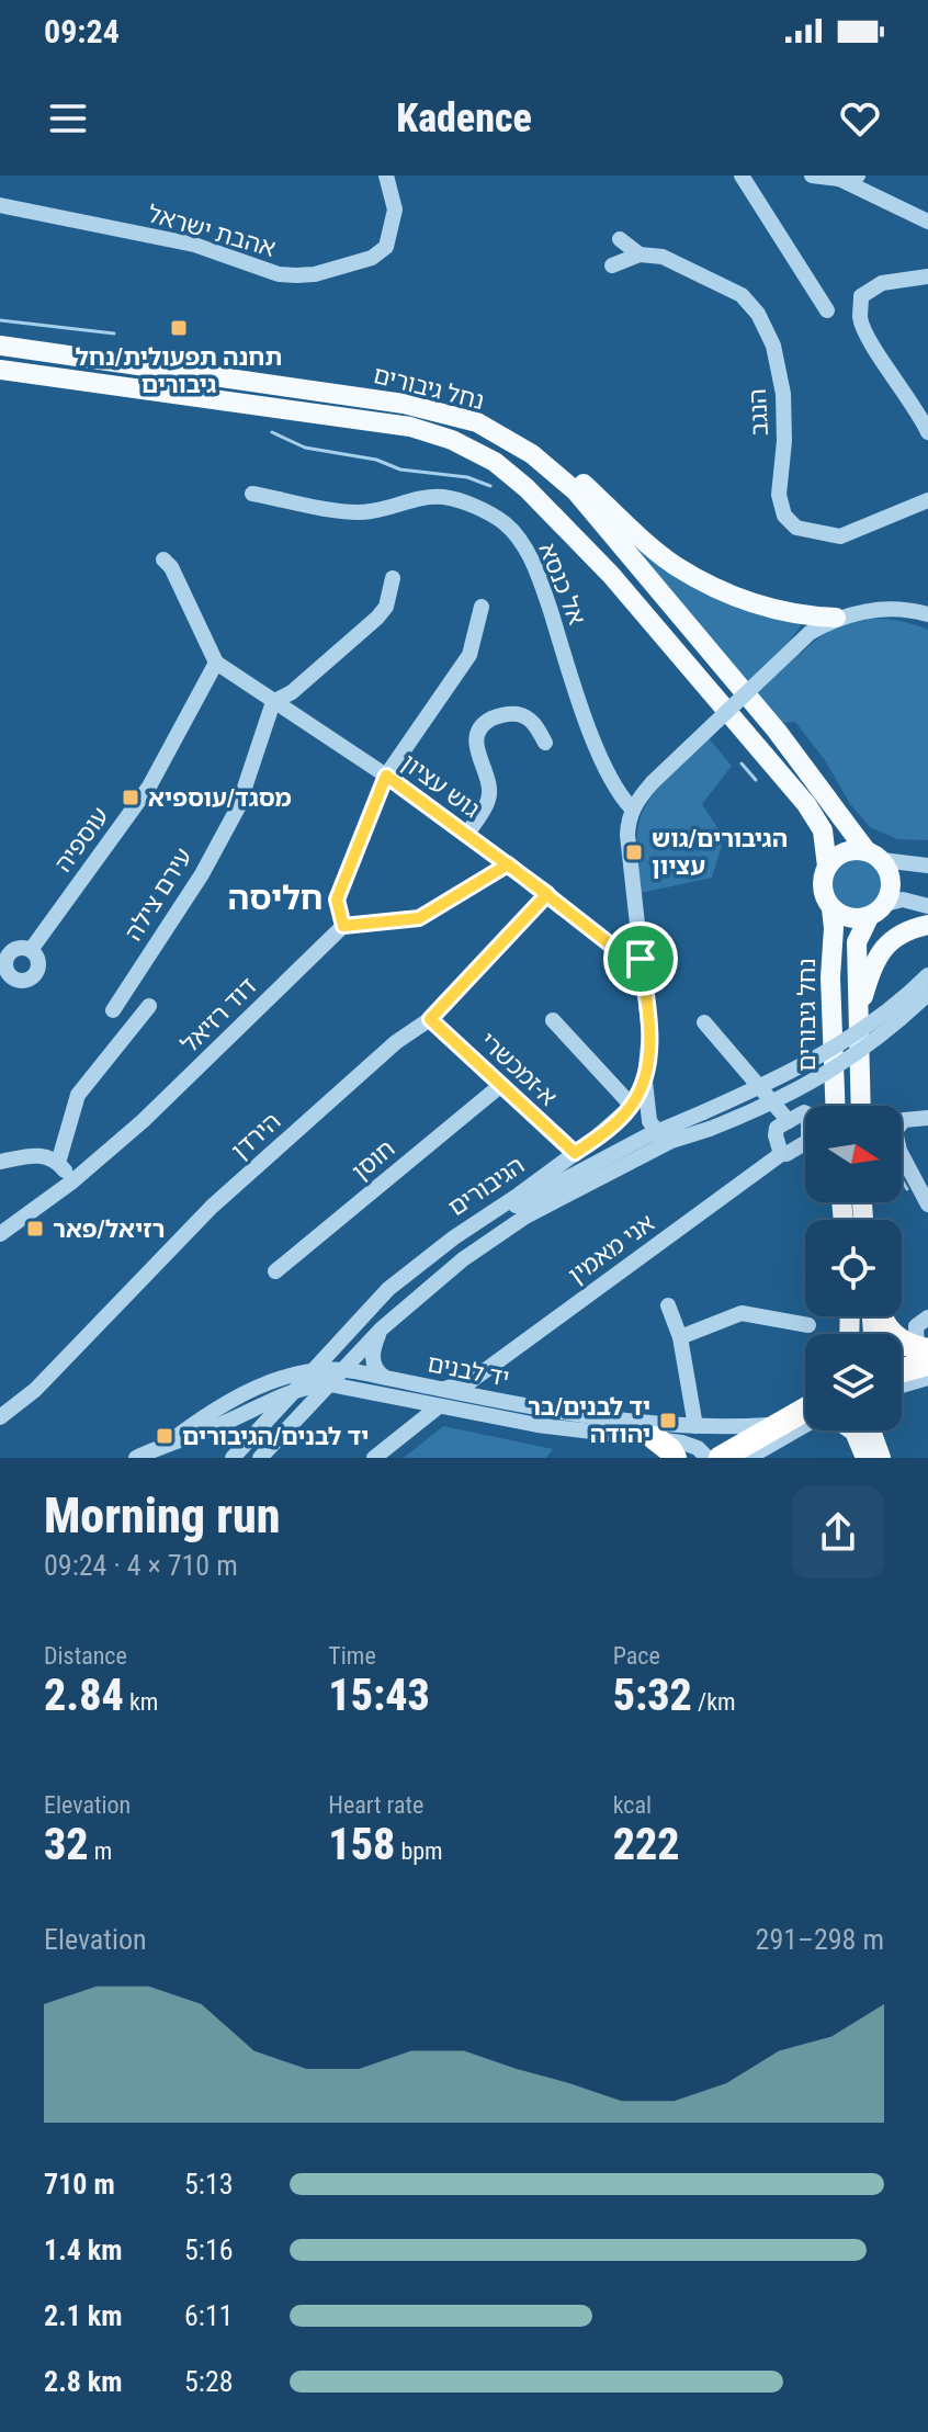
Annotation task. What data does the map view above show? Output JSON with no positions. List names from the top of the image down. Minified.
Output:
{"streets":{"main road":["נחל גיבורים"],"street":["אהבת ישראל","הנגב","אל כנסא","גוש עציון","עוספיה","עירם צילה","דוד רזיאל","א-זמכשרי","הירדן","חוסן","הגיבורים","אני מאמין","יד לבנים"]},"crossings":[["אל כנסא","הגיבורים"],["גוש עציון","עוספיה"],["גוש עציון","עירם צילה"],["גוש עציון","הירדן"],["גוש עציון","הגיבורים"],["א-זמכשרי","הירדן"],["א-זמכשרי","חוסן"],["א-זמכשרי","הגיבורים"],["הגיבורים","יד לבנים"],["אני מאמין","יד לבנים"]],"districts":["חליסה"],"places":{"transit":["תחנה תפעולית/נחל גיבורים","מסגד/עוספיא","הגיבורים/גוש עציון","רזיאל/פאר","יד לבנים/בר יהודה","יד לבנים/הגיבורים"]},"north":"right","page":{"status":"09:24","header":"Kadence","heading":["Morning run","09:24 · 4 × 710 m"],"stats":[["Distance","2.84 km"],["Time","15:43"],["Pace","5:32 /km"],["Elevation","32 m"],["Heart rate","158 bpm"],["kcal","222"]],"chart":["Elevation","291–298 m"],"list":[{"name":"710 m","note":"5:13"},{"name":"1.4 km","note":"5:16"},{"name":"2.1 km","note":"6:11"},{"name":"2.8 km","note":"5:28"}]}}
